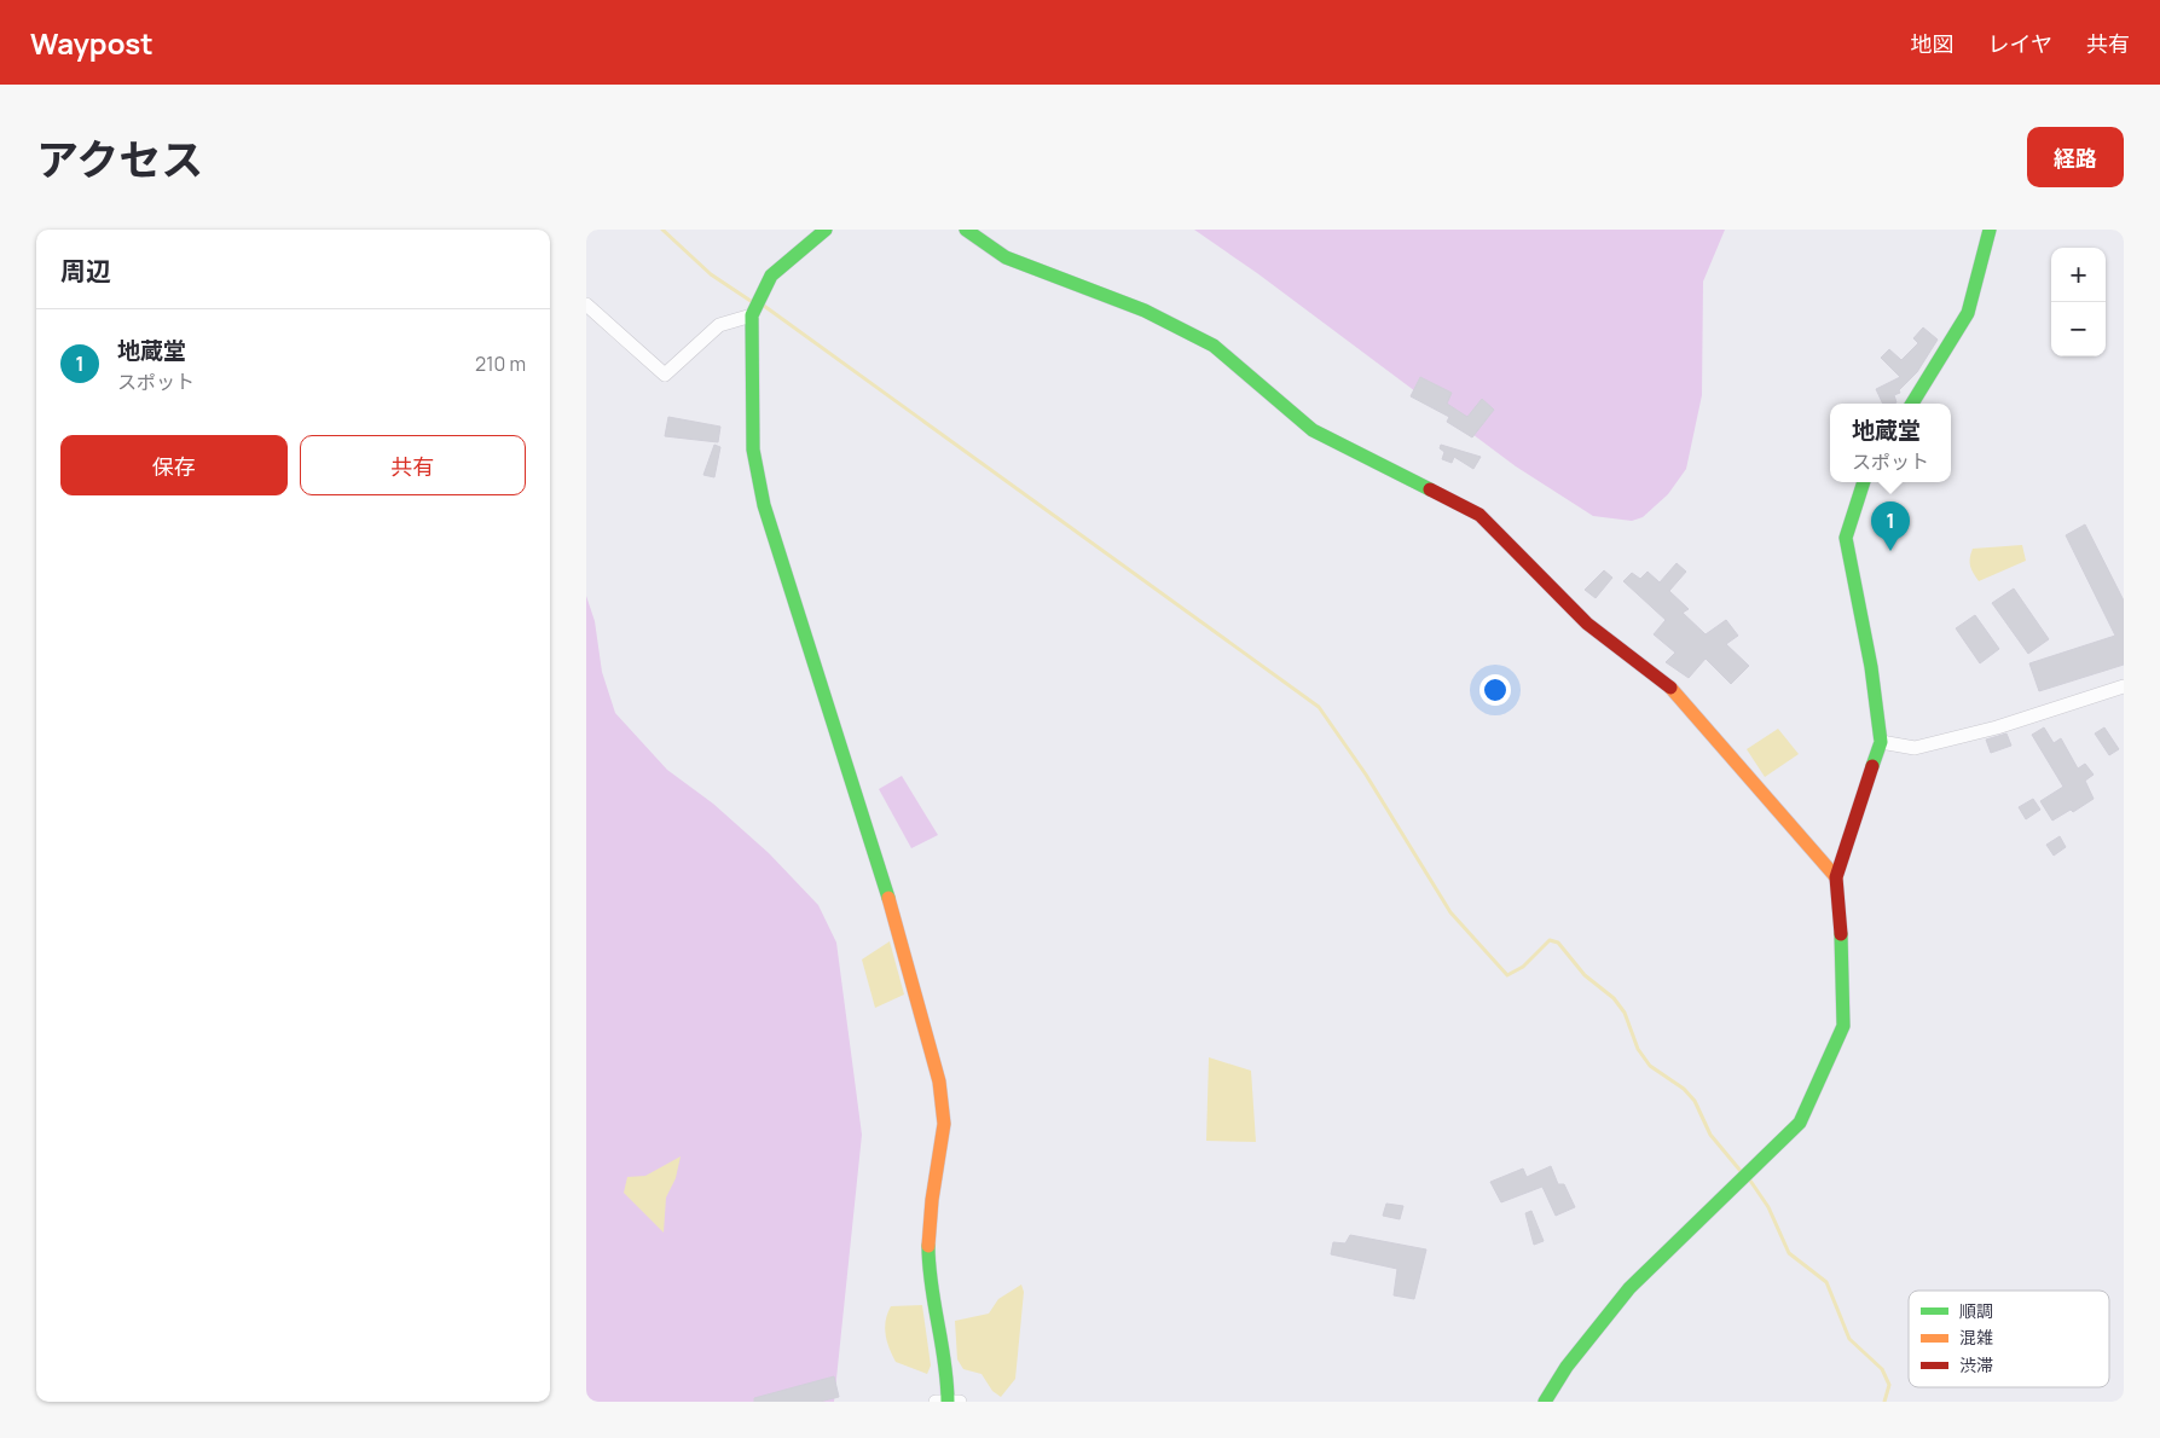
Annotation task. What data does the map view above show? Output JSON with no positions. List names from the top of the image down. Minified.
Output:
{"legend":["順調","混雑","渋滞"],"page":{"header":"Waypost","nav":["地図","レイヤ","共有"],"title":"アクセス","buttons":["経路",["保存","共有"]],"heading":"周辺","map_buttons":["+","−"],"list":[{"mark":"1","name":"地蔵堂","note":"スポット","value":"210 m"}],"popup":["地蔵堂","スポット"],"pins":"1"}}
